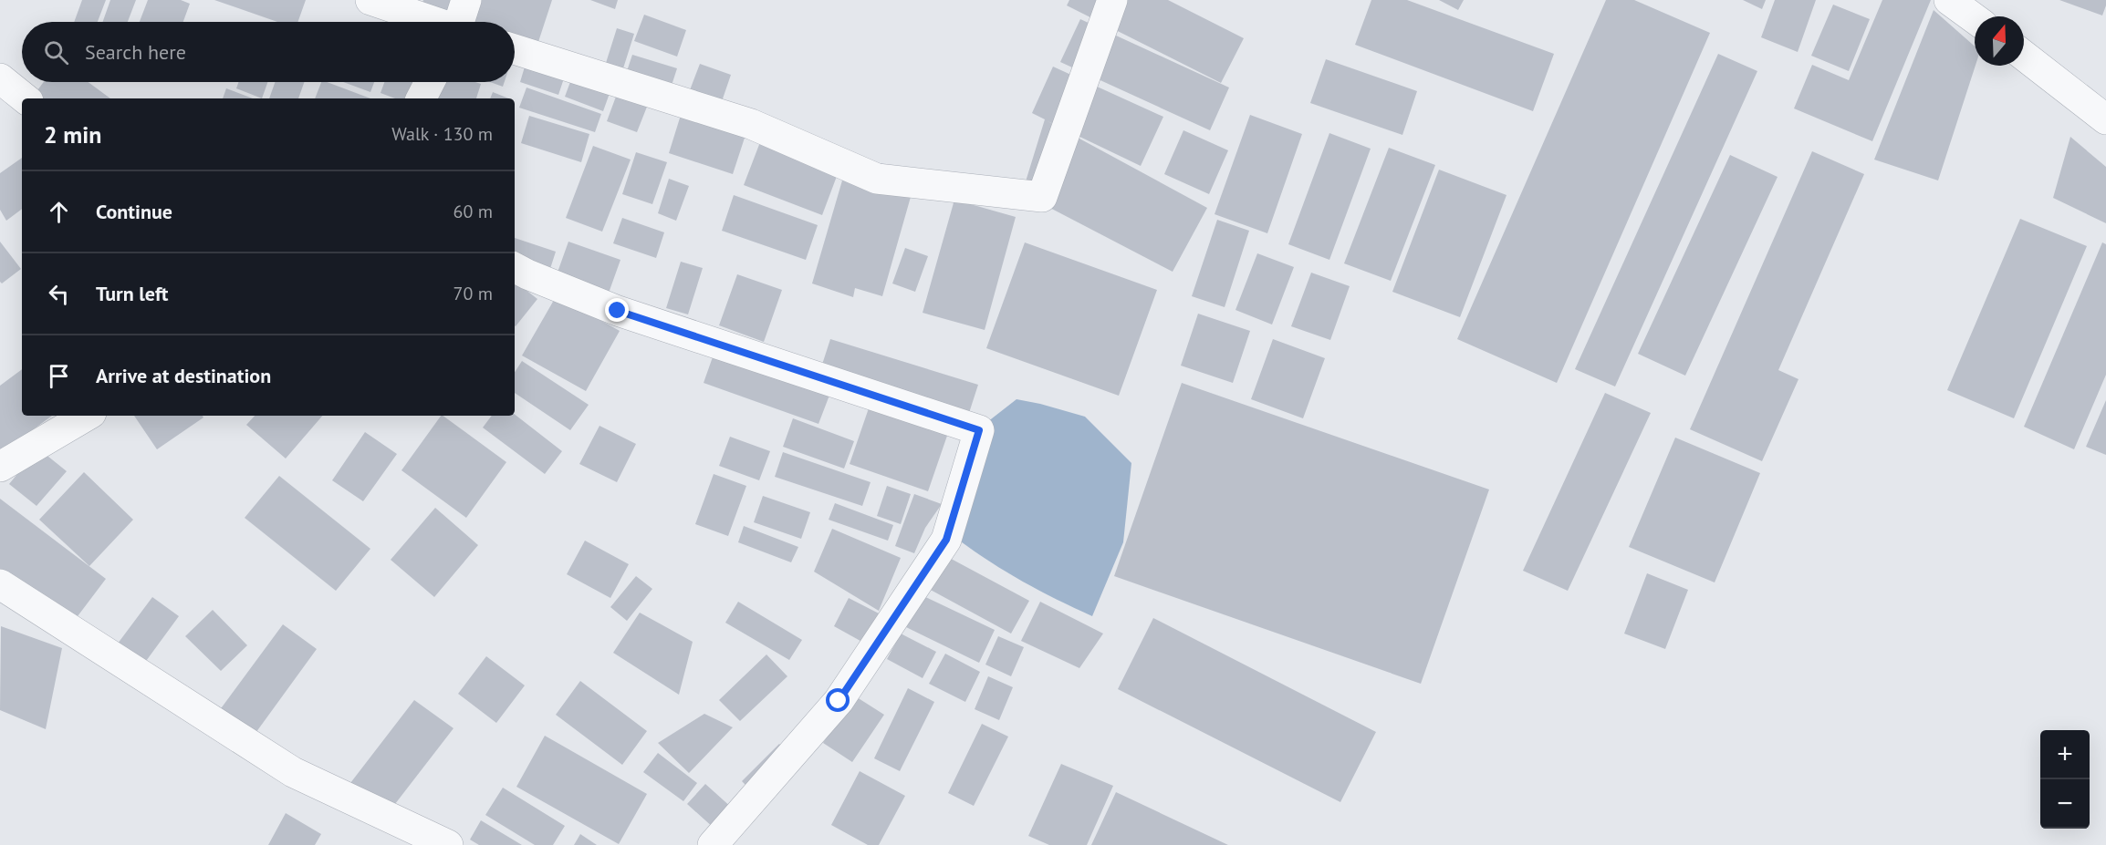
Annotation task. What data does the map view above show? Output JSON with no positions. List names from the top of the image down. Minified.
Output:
{"north":"top","page":{"search":"Search here","heading":["2 min","Walk · 130 m"],"list":[["Continue","60 m"],["Turn left","70 m"],"Arrive at destination"],"map_buttons":["+","−"]}}
